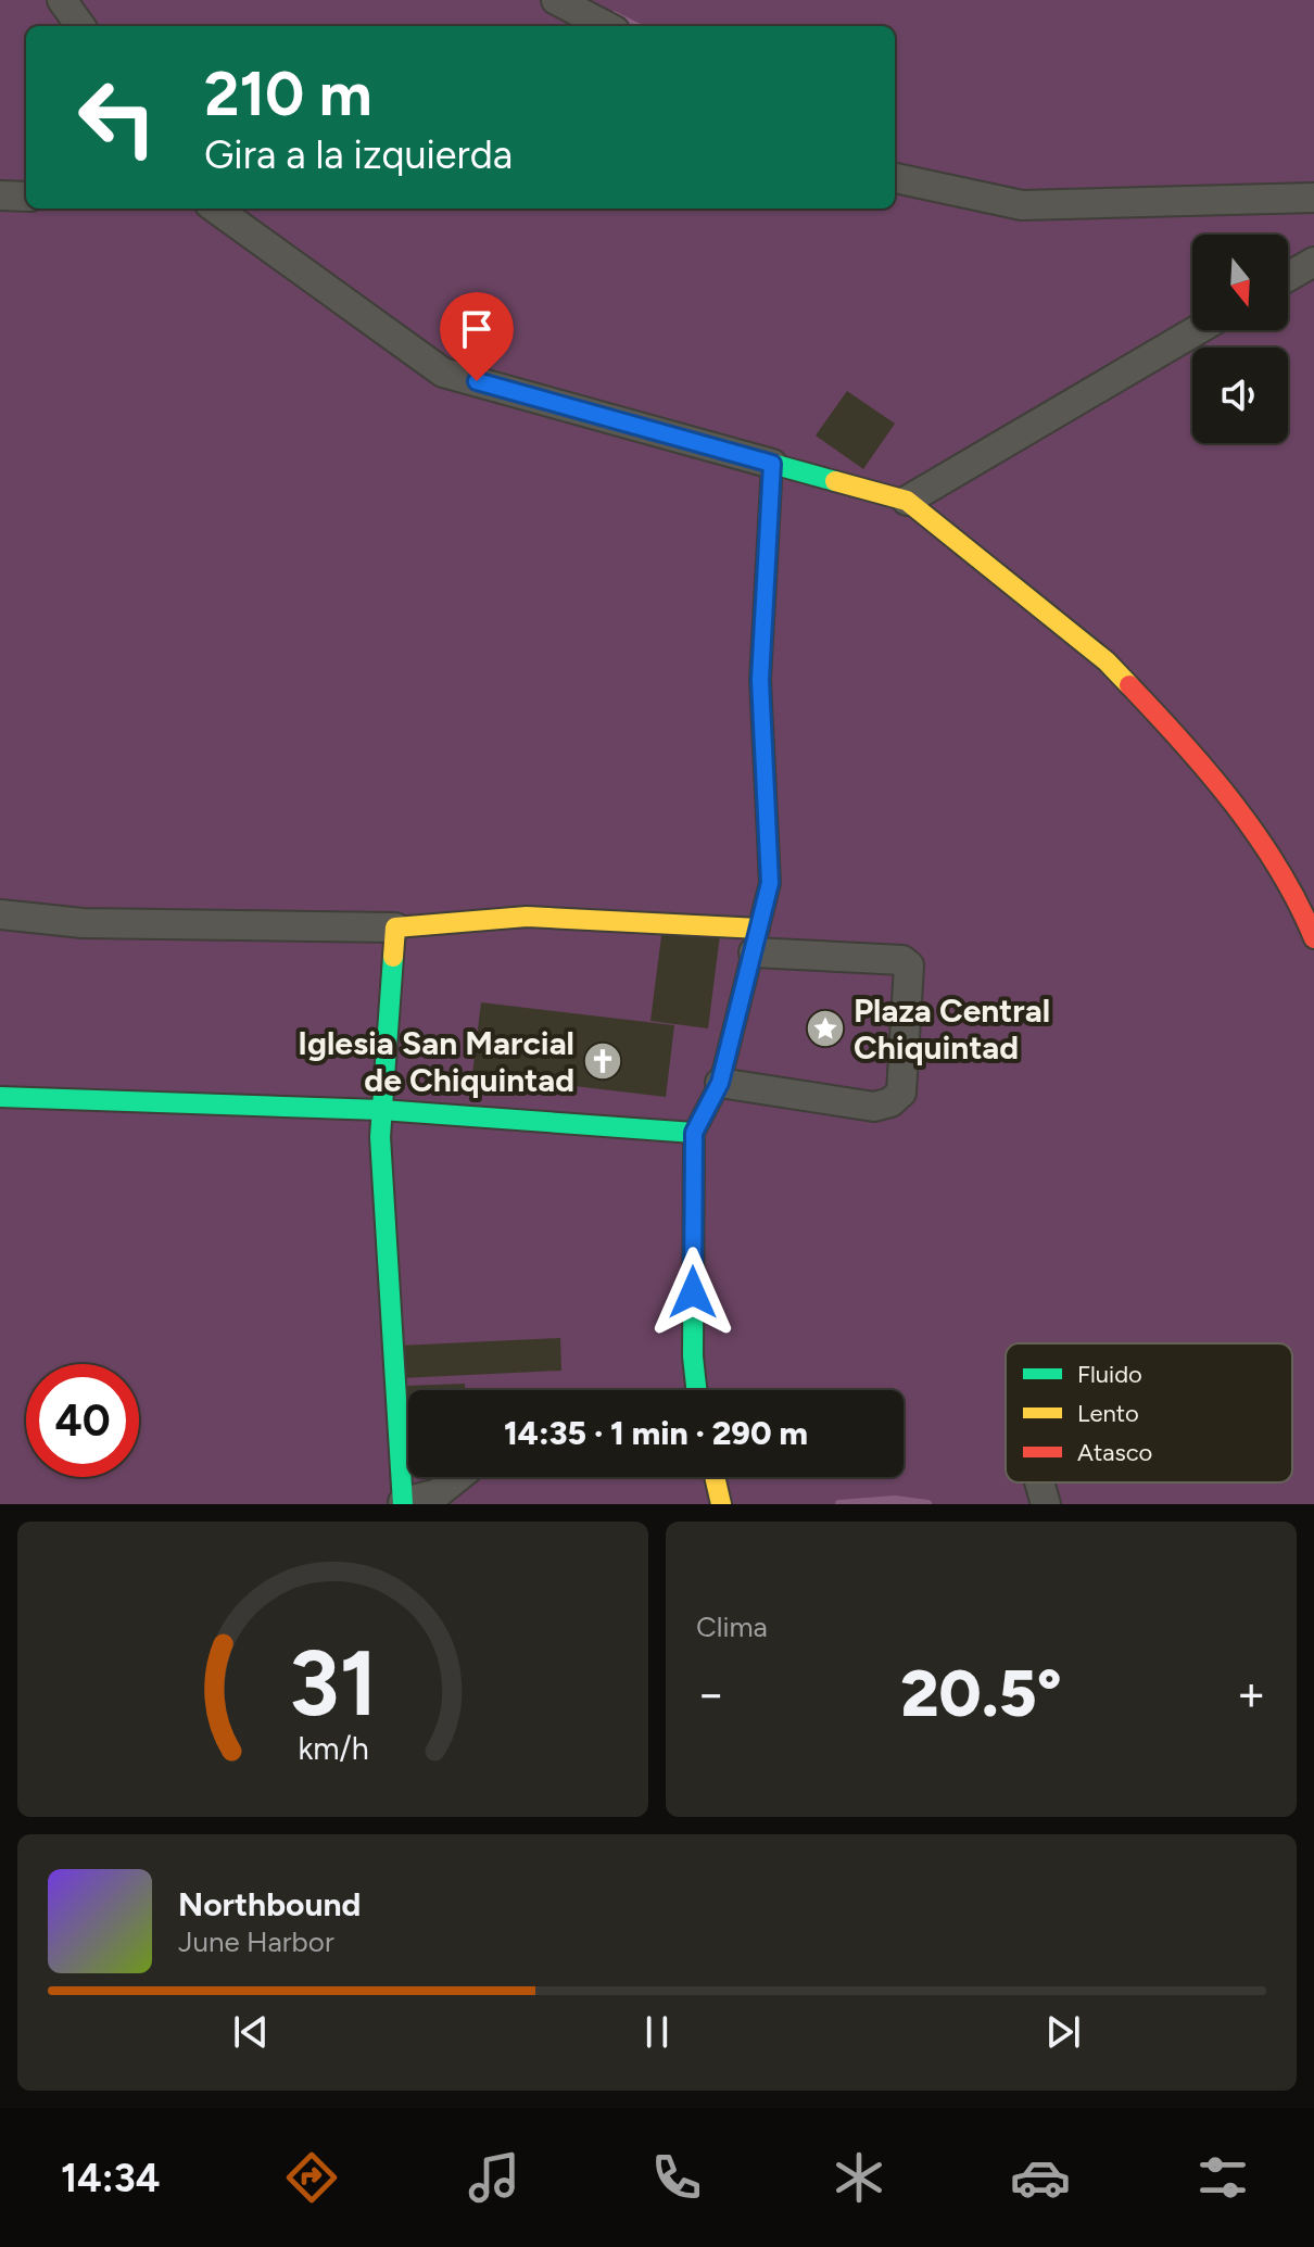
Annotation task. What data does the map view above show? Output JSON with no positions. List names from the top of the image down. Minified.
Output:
{"places":{"place":["Plaza Central Chiquintad"],"church":["Iglesia San Marcial de Chiquintad"]},"legend":["Fluido","Lento","Atasco"],"north":"bottom","page":{"turn":["210 m","Gira a la izquierda"],"limit":"40","trip":"14:35 · 1 min · 290 m","tile":"Clima","heat":["−","20.5°","+"],"song":["Northbound","June Harbor"],"tabs":"14:34","gauge":["31","km/h"]}}
